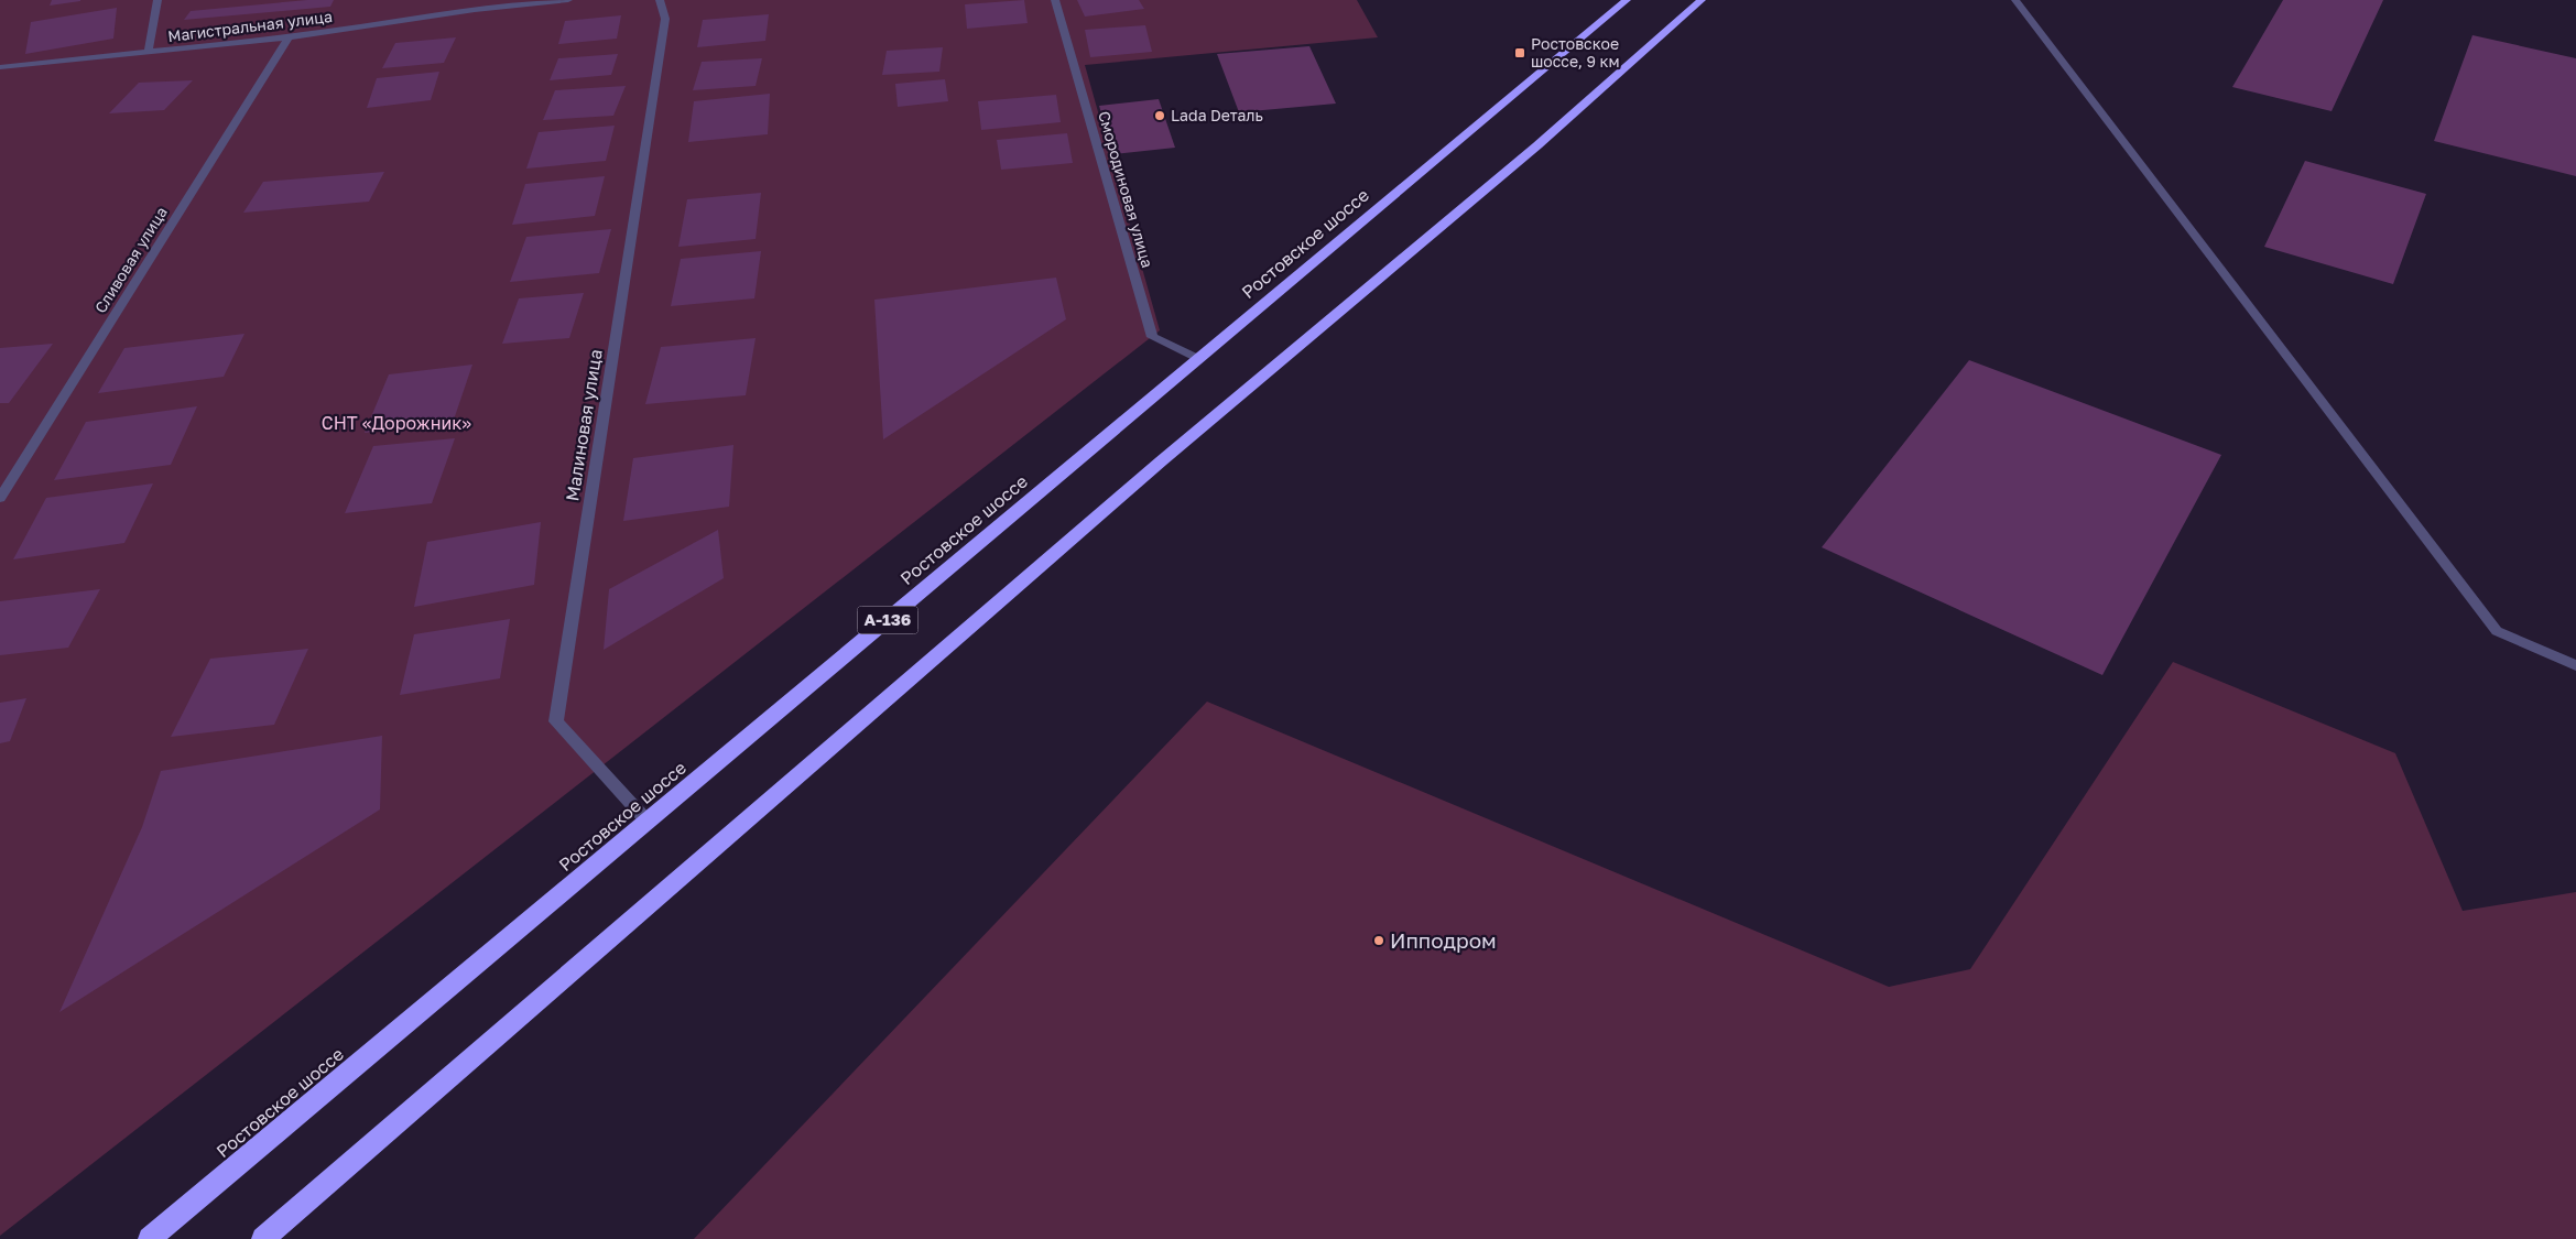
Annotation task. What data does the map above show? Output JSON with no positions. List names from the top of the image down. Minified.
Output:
{"streets":{"highway":["Ростовское шоссе","А-136"],"street":["Магистральная улица","Смородиновая улица","Сливовая улица","Малиновая улица"]},"crossings":[["Магистральная улица","Сливовая улица"],["Смородиновая улица","Ростовское шоссе"],["Ростовское шоссе","Малиновая улица"]],"parks":["СНТ «Дорожник»"],"places":{"transit":["Ростовское шоссе, 9 км"],"other":["Lada Dеталь","Ипподром"]}}
